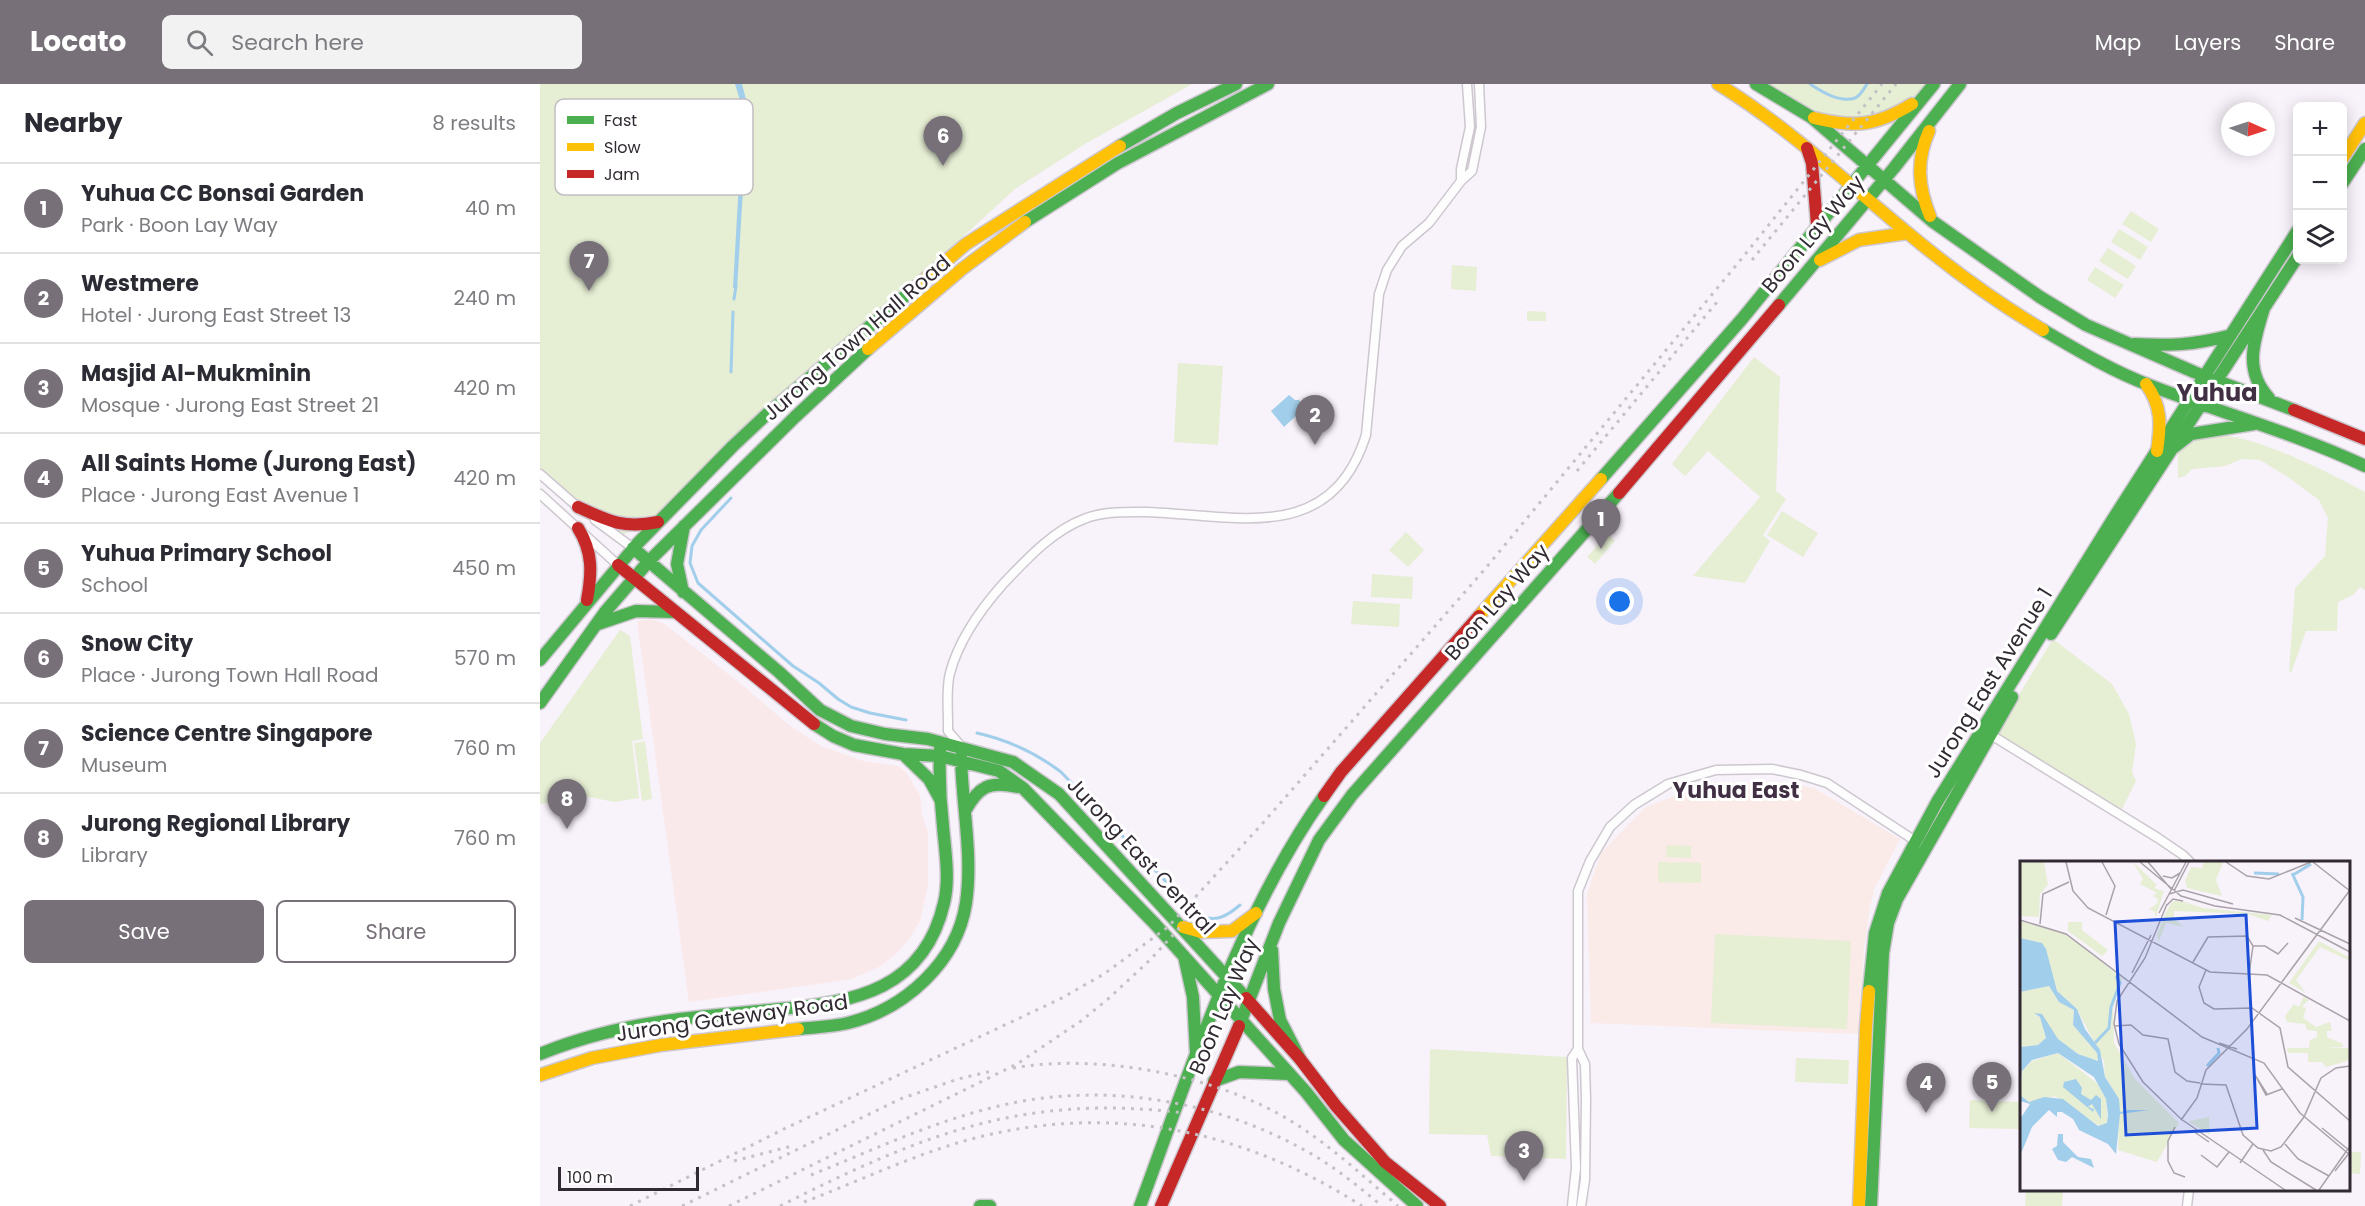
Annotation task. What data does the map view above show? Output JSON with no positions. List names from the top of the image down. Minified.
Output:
{"streets":{"main road":["Boon Lay Way","Jurong Town Hall Road","Jurong East Avenue 1","Jurong East Central","Jurong Gateway Road"]},"crossings":[["Boon Lay Way","Jurong East Central"],["Jurong Town Hall Road","Jurong East Central"],["Jurong East Central","Jurong Gateway Road"]],"districts":["Yuhua","Yuhua East"],"legend":["Fast","Slow","Jam"],"scale_bar":"100 m","north":"right","page":{"header":"Locato","search":"Search here","nav":["Map","Layers","Share"],"heading":["Nearby","8 results"],"map_buttons":["+","−"],"pins":["6","7","2","1","8","5","4","3"],"list":[{"mark":"1","name":"Yuhua CC Bonsai Garden","note":"Park · Boon Lay Way","value":"40 m"},{"mark":"2","name":"Westmere","note":"Hotel · Jurong East Street 13","value":"240 m"},{"mark":"3","name":"Masjid Al-Mukminin","note":"Mosque · Jurong East Street 21","value":"420 m"},{"mark":"4","name":"All Saints Home (Jurong East)","note":"Place · Jurong East Avenue 1","value":"420 m"},{"mark":"5","name":"Yuhua Primary School","note":"School","value":"450 m"},{"mark":"6","name":"Snow City","note":"Place · Jurong Town Hall Road","value":"570 m"},{"mark":"7","name":"Science Centre Singapore","note":"Museum","value":"760 m"},{"mark":"8","name":"Jurong Regional Library","note":"Library","value":"760 m"}],"buttons":["Save","Share"],"scale":"100 m"}}
